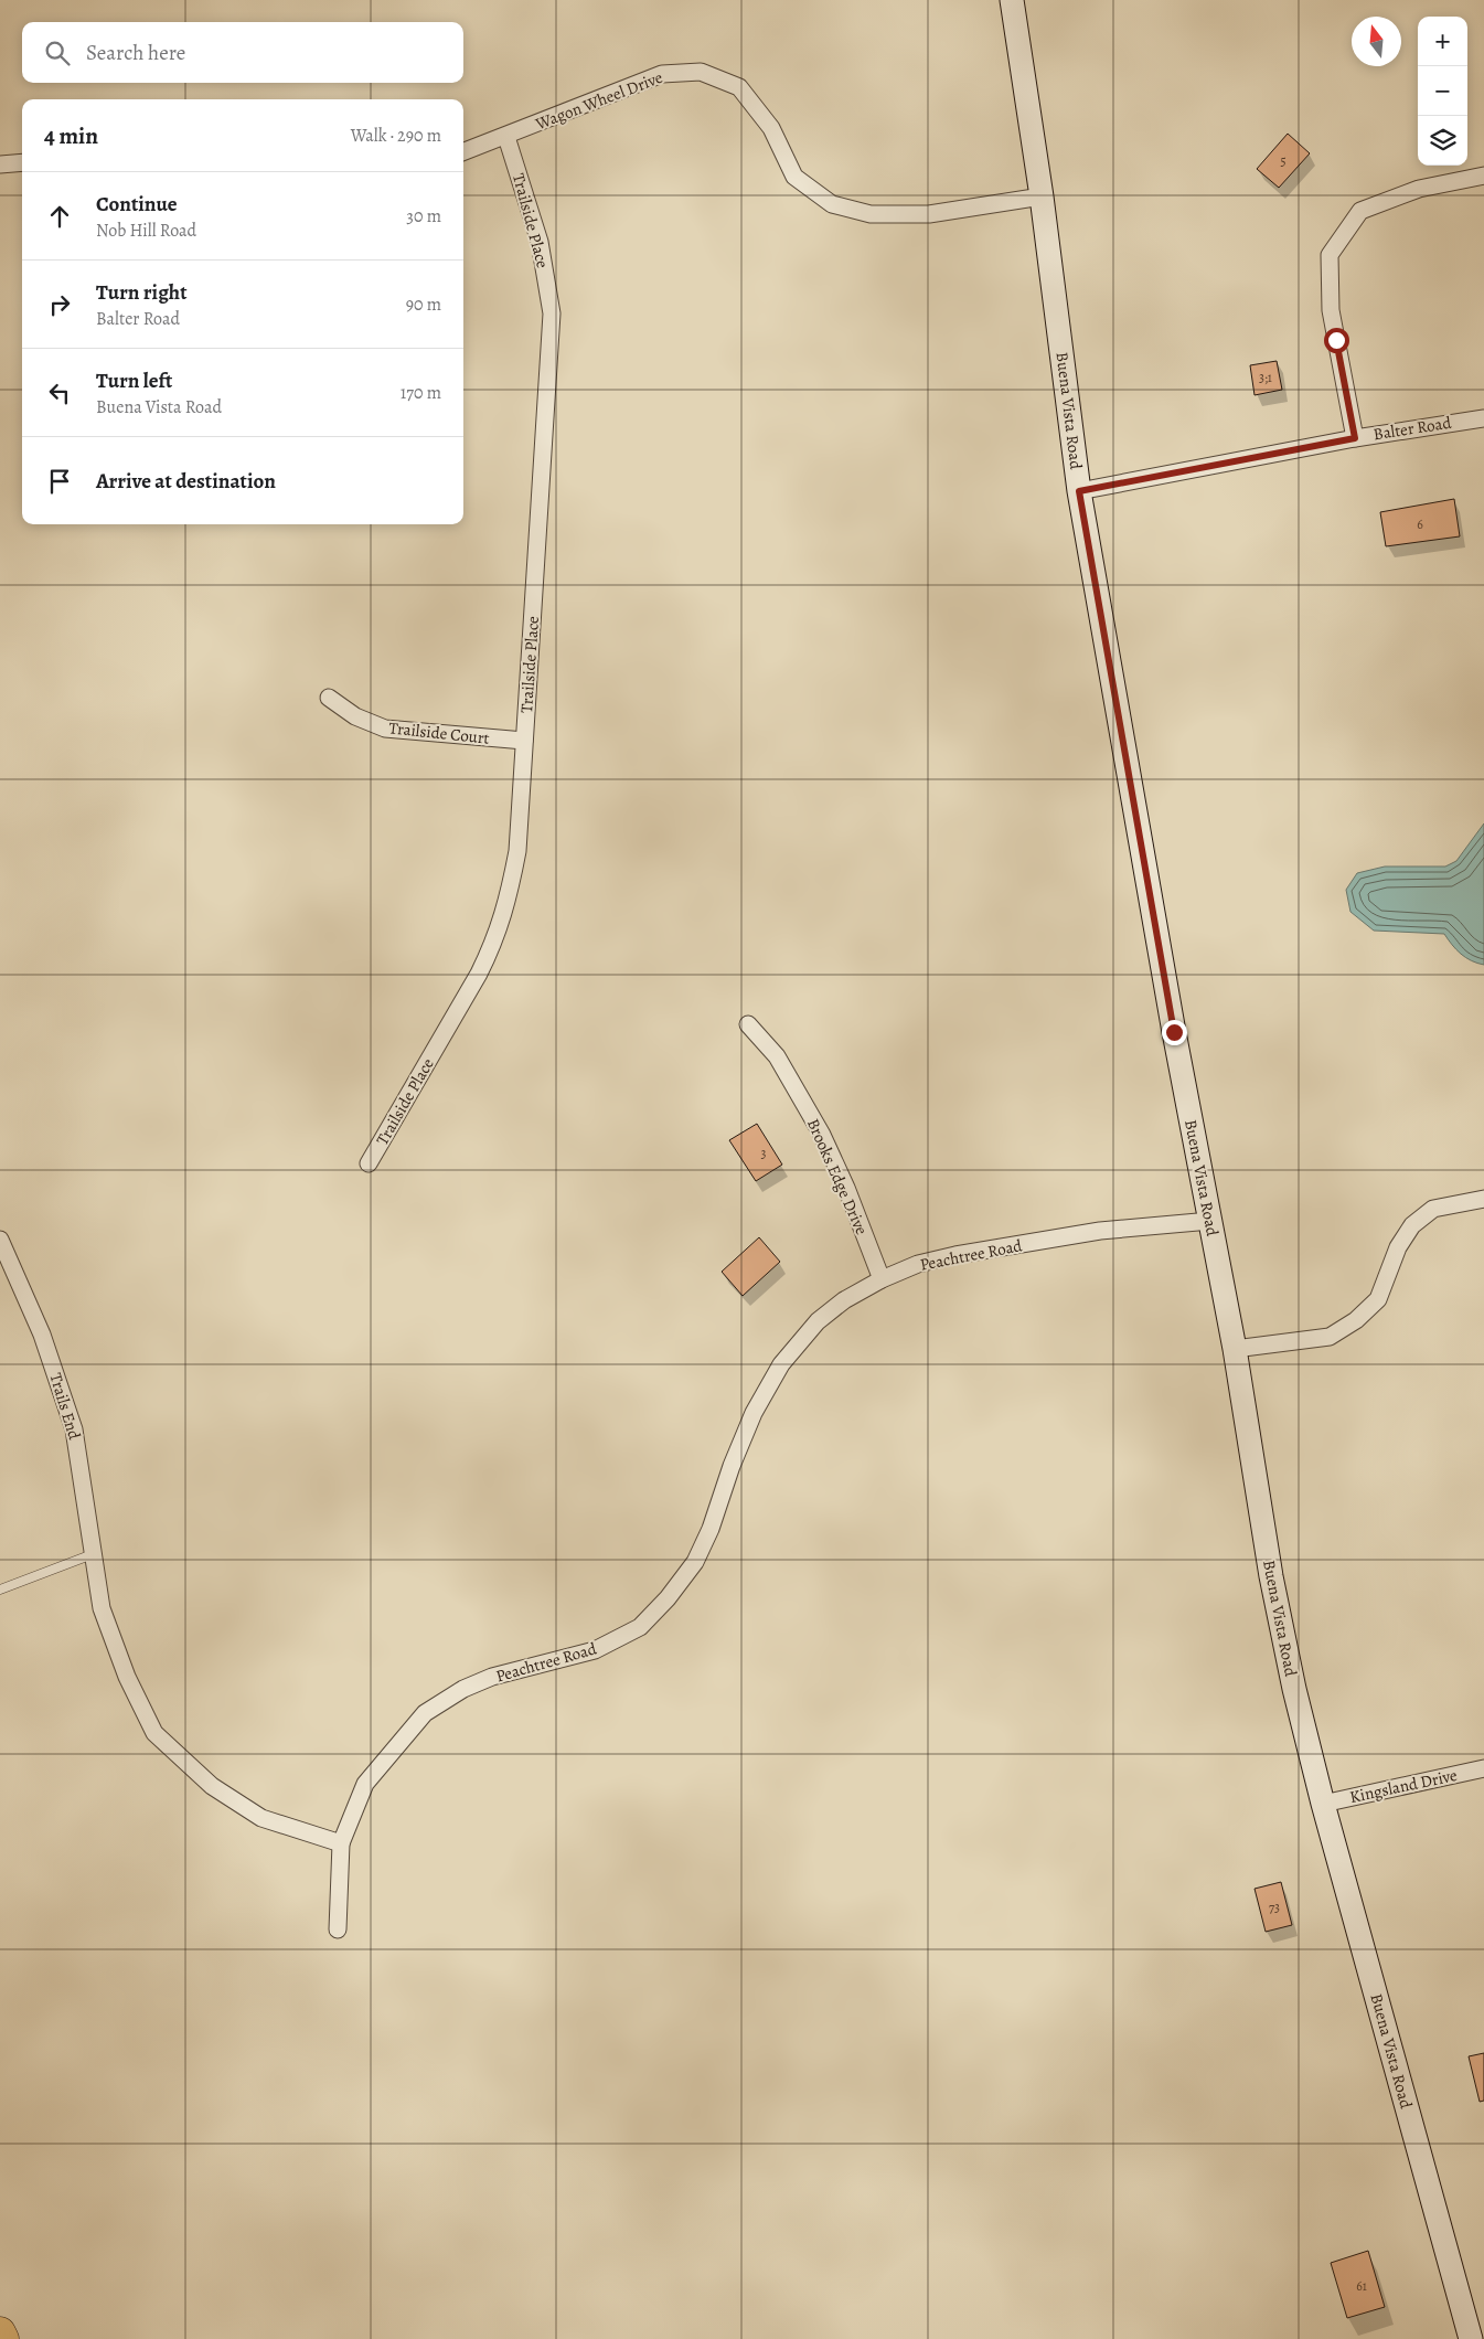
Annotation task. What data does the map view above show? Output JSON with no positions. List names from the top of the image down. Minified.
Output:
{"streets":{"street":["Wagon Wheel Drive","Trailside Place","Buena Vista Road","Balter Road","Trailside Court","Brooks Edge Drive","Peachtree Road","Trails End","Kingsland Drive"]},"crossings":[["Wagon Wheel Drive","Trailside Place"],["Wagon Wheel Drive","Buena Vista Road"],["Trailside Place","Trailside Court"],["Buena Vista Road","Balter Road"],["Buena Vista Road","Peachtree Road"],["Buena Vista Road","Kingsland Drive"],["Brooks Edge Drive","Peachtree Road"],["Peachtree Road","Trails End"]],"house_numbers":["5","3;1","6","3","73","61"],"north":"top","page":{"map_buttons":["+","−"],"search":"Search here","heading":["4 min","Walk · 290 m"],"list":[["Continue","Nob Hill Road","30 m"],["Turn right","Balter Road","90 m"],["Turn left","Buena Vista Road","170 m"],"Arrive at destination"]}}
